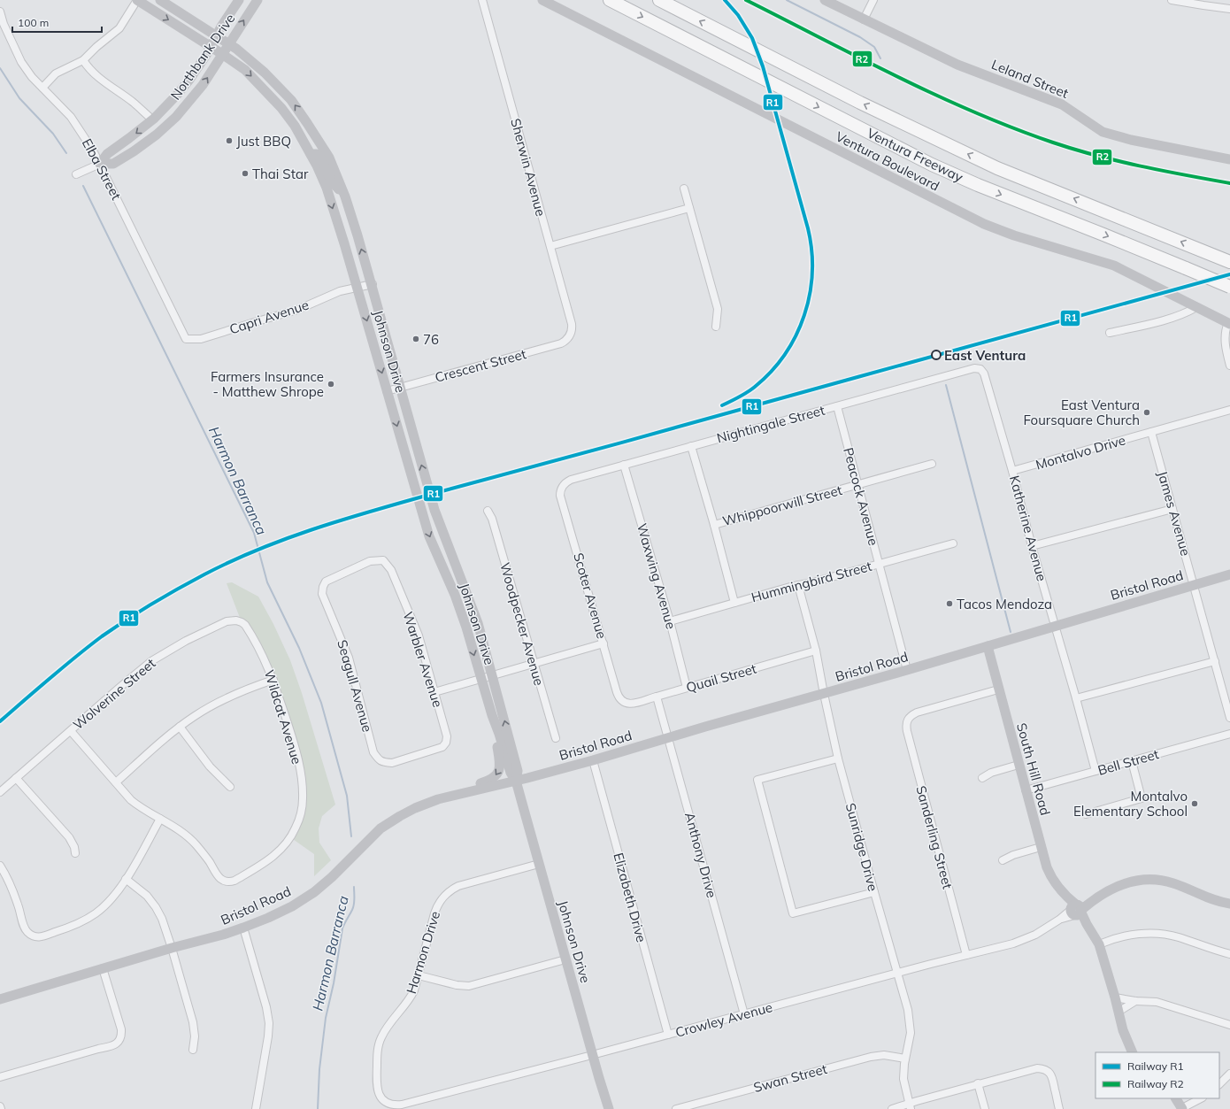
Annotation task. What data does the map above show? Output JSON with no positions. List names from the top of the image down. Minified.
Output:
{"streets":{"highway":["Ventura Freeway"],"street":["Northbank Drive","Leland Street","Ventura Boulevard","Sherwin Avenue","Elba Street","Capri Avenue","Johnson Drive","Crescent Street","Nightingale Street","Montalvo Drive","Peacock Avenue","Whippoorwill Street","James Avenue","Katherine Avenue","Waxwing Avenue","Hummingbird Street","Bristol Road","Scoter Avenue","Woodpecker Avenue","Warbler Avenue","Quail Street","Seagull Avenue","Wolverine Street","Wildcat Avenue","Bell Street","South Hill Road","Sanderling Street","Sunridge Drive","Anthony Drive","Elizabeth Drive","Harmon Drive","Crowley Avenue","Swan Street"]},"crossings":[["Northbank Drive","Elba Street"],["Northbank Drive","Johnson Drive"],["Sherwin Avenue","Crescent Street"],["Elba Street","Capri Avenue"],["Capri Avenue","Johnson Drive"],["Johnson Drive","Crescent Street"],["Johnson Drive","Bristol Road"],["Johnson Drive","Harmon Drive"],["Johnson Drive","Crowley Avenue"],["Nightingale Street","Peacock Avenue"],["Nightingale Street","Katherine Avenue"],["Nightingale Street","Waxwing Avenue"],["Nightingale Street","Scoter Avenue"],["Montalvo Drive","James Avenue"],["Montalvo Drive","Katherine Avenue"],["Peacock Avenue","Whippoorwill Street"],["Peacock Avenue","Hummingbird Street"],["Peacock Avenue","Bristol Road"],["James Avenue","Bristol Road"],["Katherine Avenue","Bristol Road"],["Katherine Avenue","Bell Street"],["Waxwing Avenue","Hummingbird Street"],["Waxwing Avenue","Quail Street"],["Hummingbird Street","Sunridge Drive"],["Bristol Road","South Hill Road"],["Bristol Road","Sunridge Drive"],["Bristol Road","Anthony Drive"],["Bristol Road","Elizabeth Drive"],["Scoter Avenue","Quail Street"],["Warbler Avenue","Seagull Avenue"],["Quail Street","Sunridge Drive"],["Quail Street","Anthony Drive"],["Wolverine Street","Wildcat Avenue"],["Bell Street","South Hill Road"],["South Hill Road","Sanderling Street"],["South Hill Road","Crowley Avenue"],["Sanderling Street","Crowley Avenue"],["Sunridge Drive","Crowley Avenue"],["Sunridge Drive","Swan Street"],["Anthony Drive","Crowley Avenue"],["Elizabeth Drive","Crowley Avenue"],["Harmon Drive","Crowley Avenue"]],"water":["Harmon Barranca"],"places":["Just BBQ","Thai Star","76","East Ventura","Farmers Insurance - Matthew Shrope","East Ventura Foursquare Church","Tacos Mendoza","Montalvo Elementary School"],"lines":["rail line R1","rail line R2"],"legend":["Railway R1","Railway R2"],"scale_bar":"100 m"}
